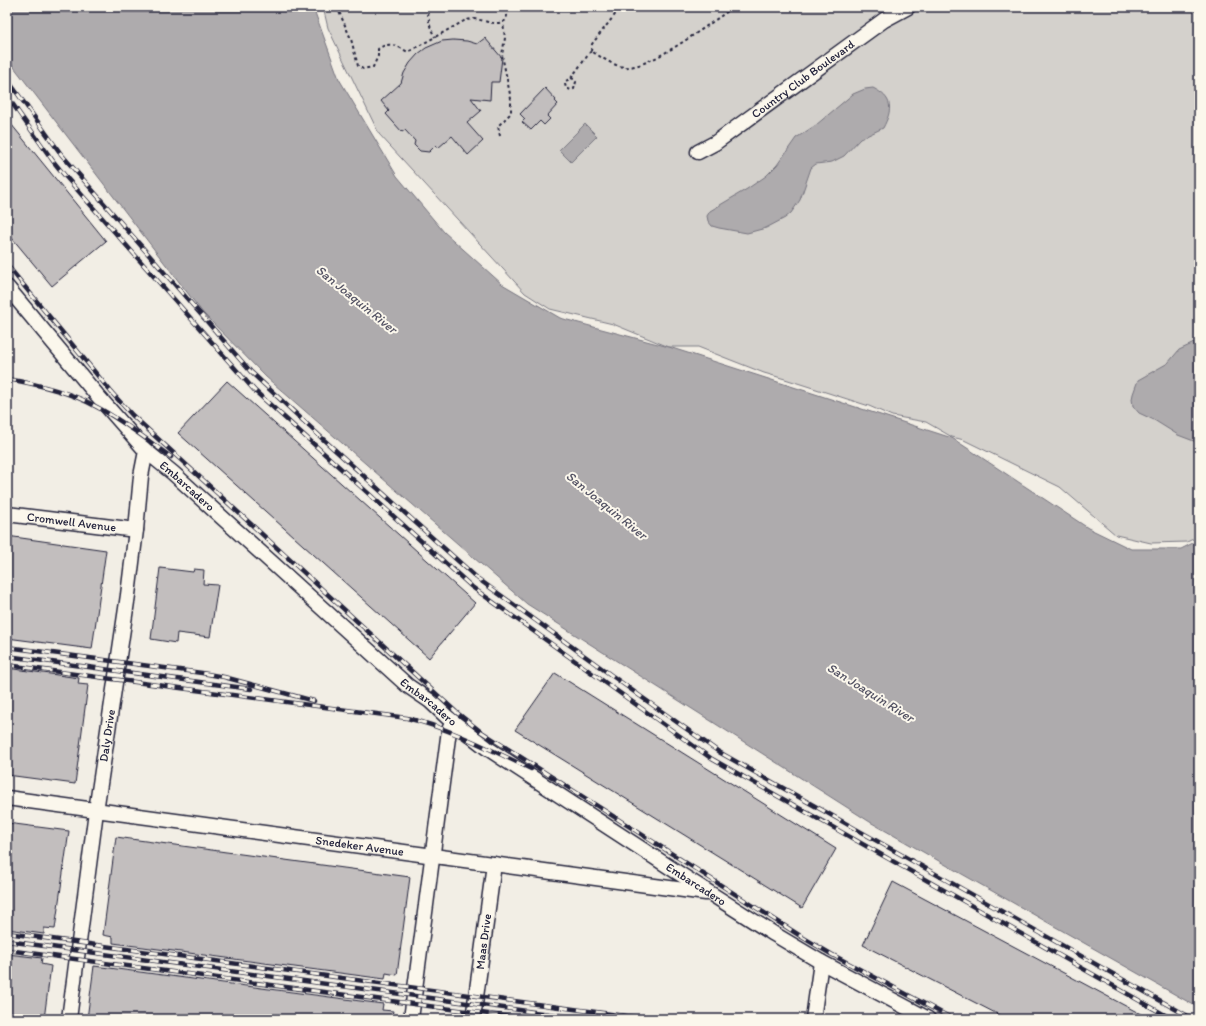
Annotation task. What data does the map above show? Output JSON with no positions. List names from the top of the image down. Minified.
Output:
{"streets":{"street":["Country Club Boulevard","Embarcadero","Cromwell Avenue","Daly Drive","Snedeker Avenue","Maas Drive"]},"crossings":[["Embarcadero","Daly Drive"],["Embarcadero","Snedeker Avenue"],["Cromwell Avenue","Daly Drive"],["Daly Drive","Snedeker Avenue"],["Snedeker Avenue","Maas Drive"]],"water":["San Joaquin River"]}
